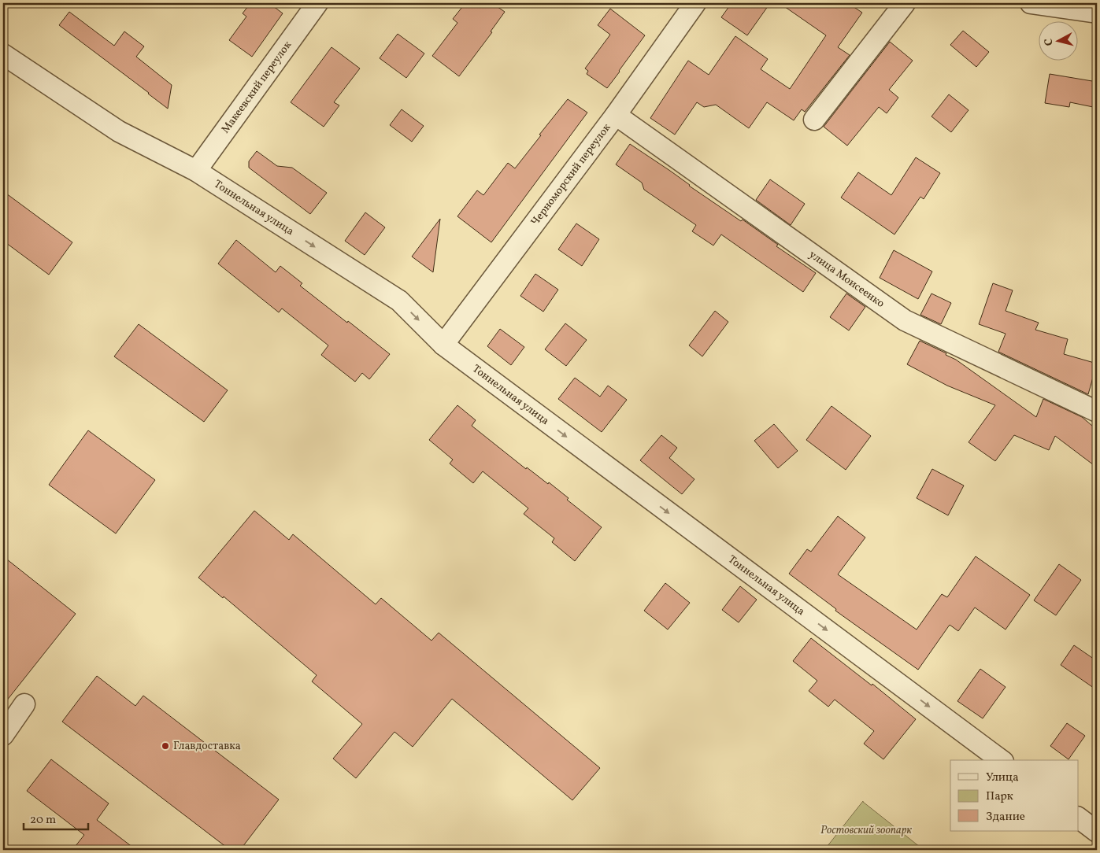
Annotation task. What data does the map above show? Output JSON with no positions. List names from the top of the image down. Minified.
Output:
{"streets":{"street":["Макеевский переулок","Черноморский переулок","Тоннельная улица","улица Моисеенко"]},"crossings":[["Макеевский переулок","Тоннельная улица"],["Черноморский переулок","Тоннельная улица"],["Черноморский переулок","улица Моисеенко"]],"one_way":["Тоннельная улица"],"parks":["Ростовский зоопарк"],"places":["Главдоставка"],"legend":["Улица","Парк","Здание"],"scale_bar":"20 m","north":"left"}
